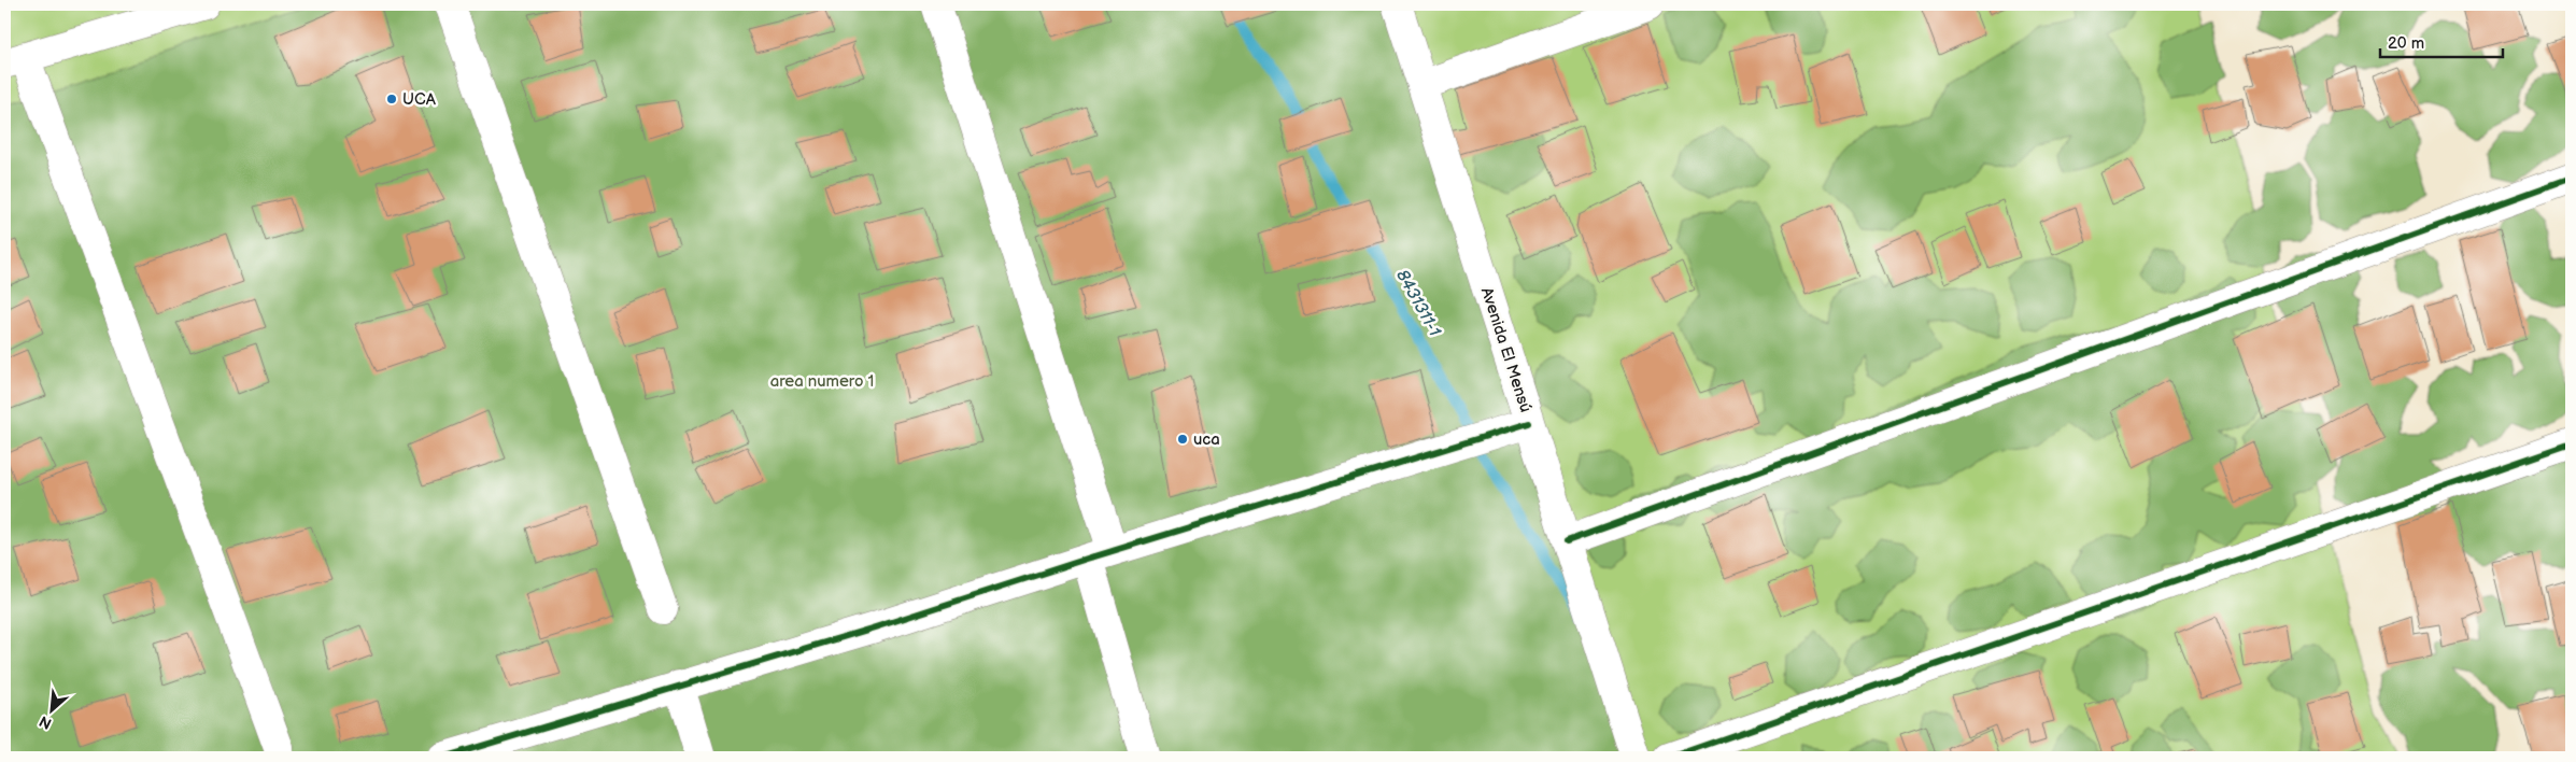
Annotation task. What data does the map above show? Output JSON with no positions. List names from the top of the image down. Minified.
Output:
{"streets":{"street":["Avenida El Mensú"]},"water":["8431311-1"],"parks":["area numero 1"],"places":["UCA","uca"],"scale_bar":"20 m","north":"bottom left"}
